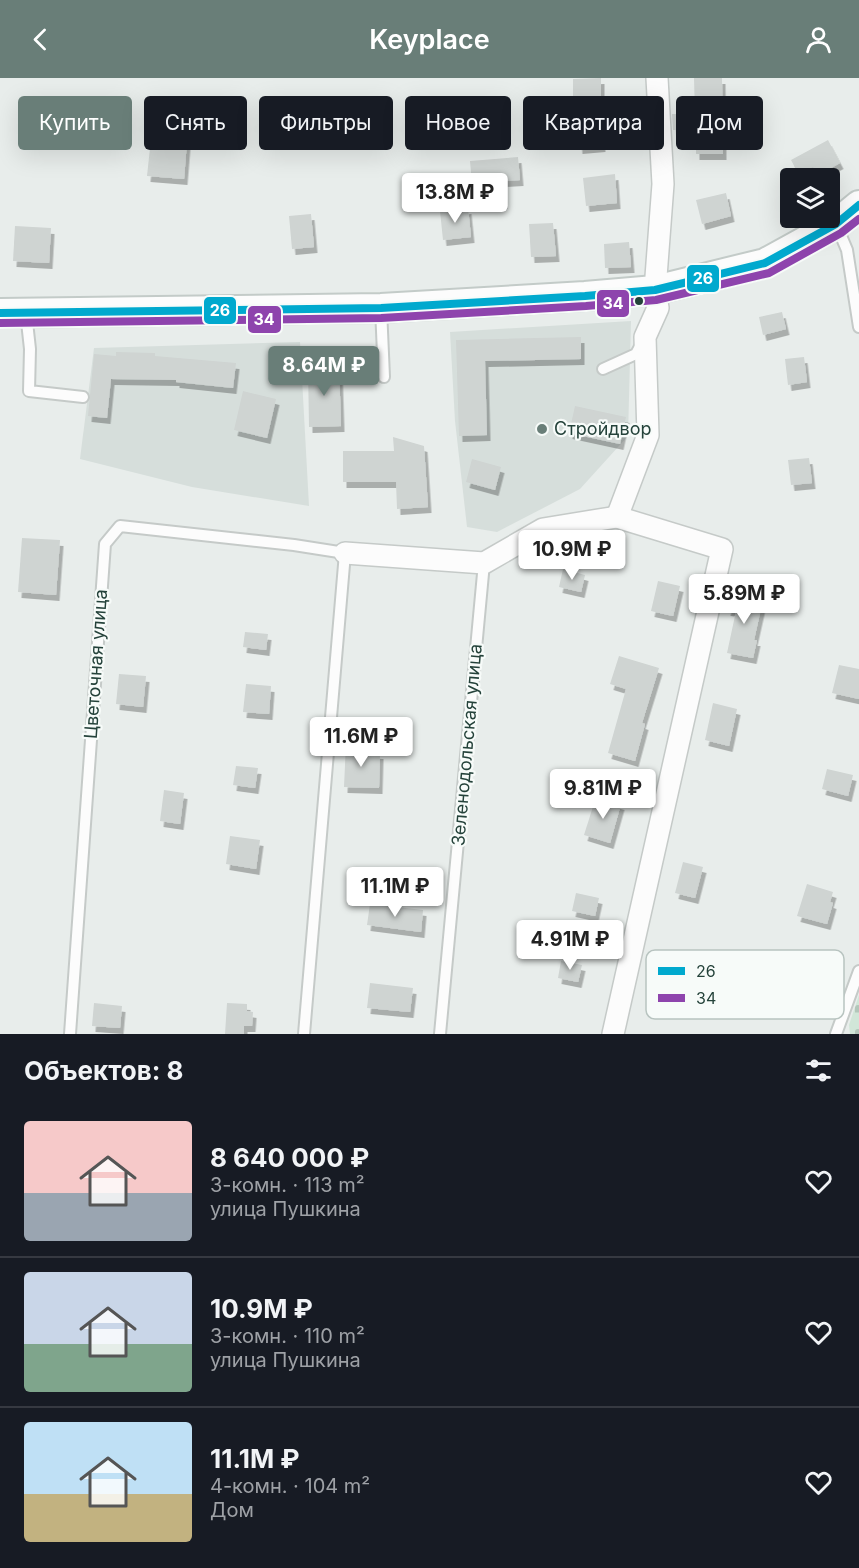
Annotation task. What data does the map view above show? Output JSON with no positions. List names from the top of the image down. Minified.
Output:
{"streets":{"lane":["Цветочная улица","Зеленодольская улица"]},"places":["Стройдвор"],"lines":["transit line 26","transit line 34"],"legend":["26","34"],"page":{"header":"Keyplace","chip":["Купить","Снять","Фильтры","Новое","Квартира","Дом"],"price":["13.8M ₽","8.64M ₽","10.9M ₽","5.89M ₽","11.6M ₽","9.81M ₽","11.1M ₽","4.91M ₽"],"heading":"Объектов: 8","list":[{"name":"8 640 000 ₽","note":"3-комн. · 113 m² · улица Пушкина"},{"name":"10.9M ₽","note":"3-комн. · 110 m² · улица Пушкина"},{"name":"11.1M ₽","note":"4-комн. · 104 m² · Дом"}]}}
